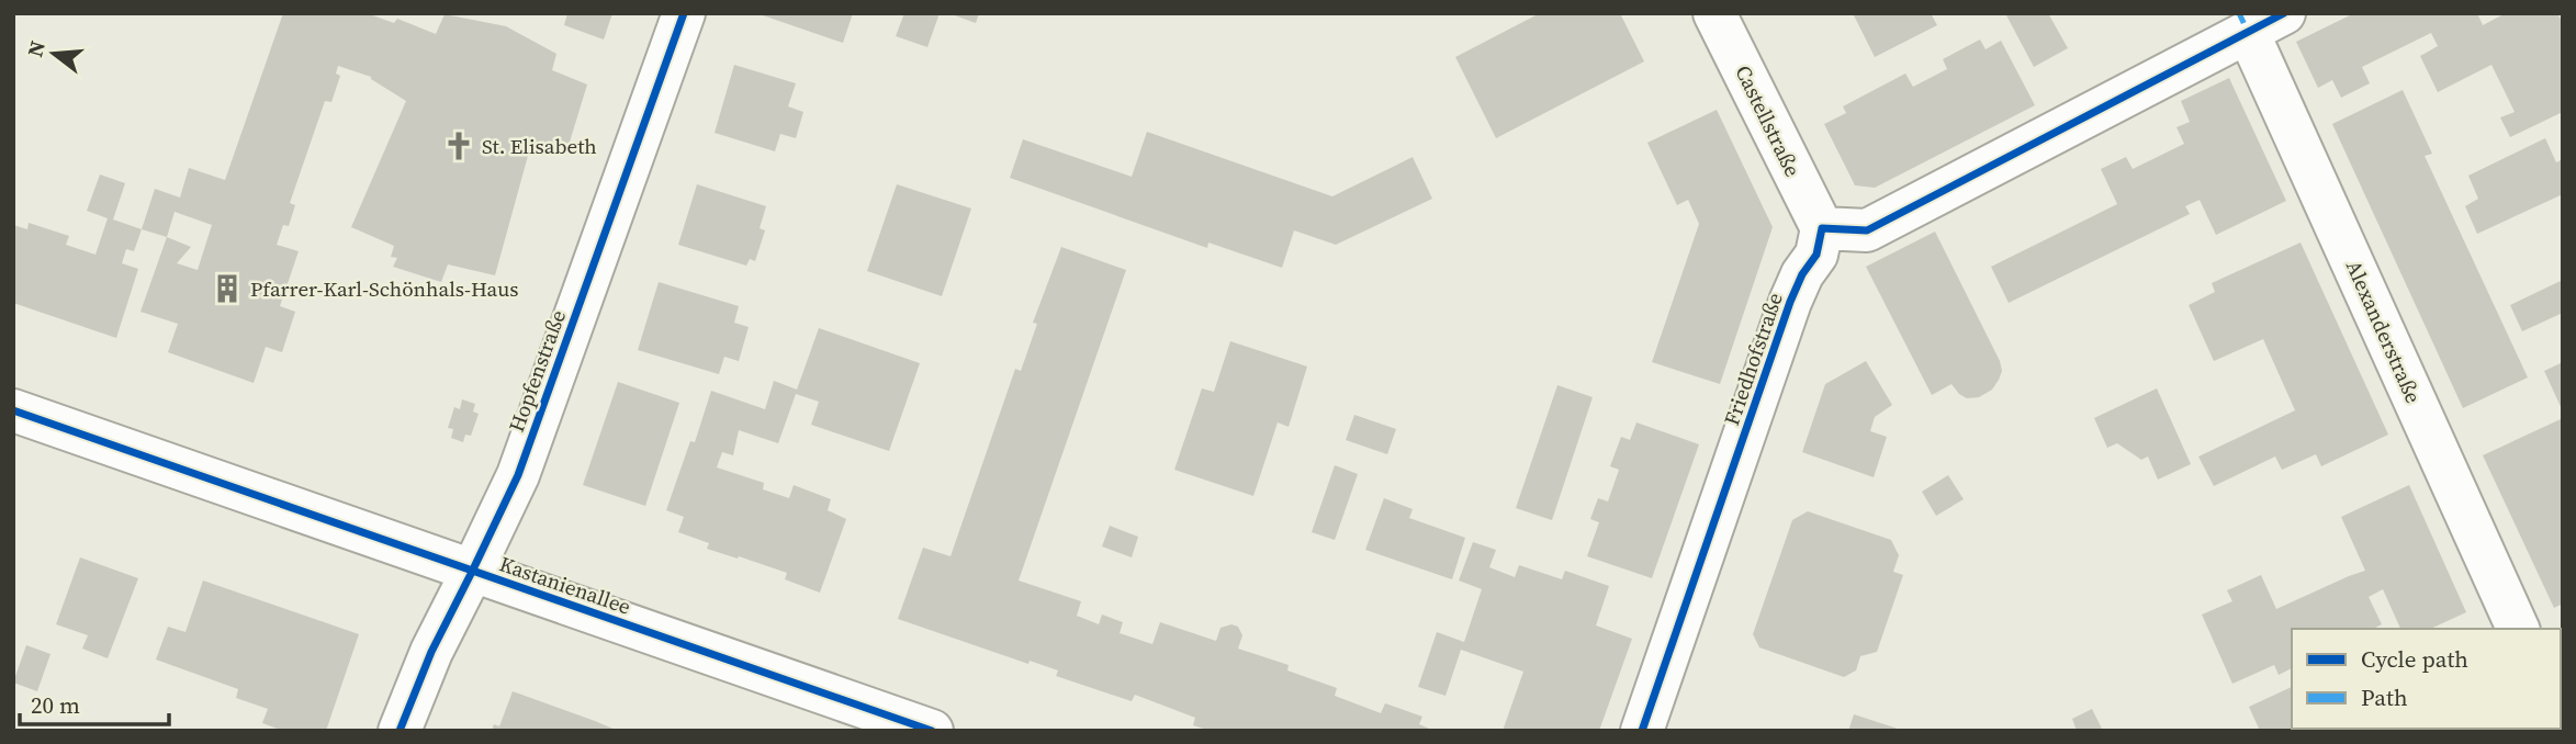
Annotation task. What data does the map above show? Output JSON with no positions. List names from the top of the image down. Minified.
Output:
{"streets":{"street":["Castellstraße","Alexanderstraße","Friedhofstraße","Hopfenstraße","Kastanienallee"]},"crossings":[["Castellstraße","Friedhofstraße"],["Hopfenstraße","Kastanienallee"]],"places":{"church":["St. Elisabeth"],"building":["Pfarrer-Karl-Schönhals-Haus"]},"legend":["Cycle path","Path"],"scale_bar":"20 m","north":"left"}
